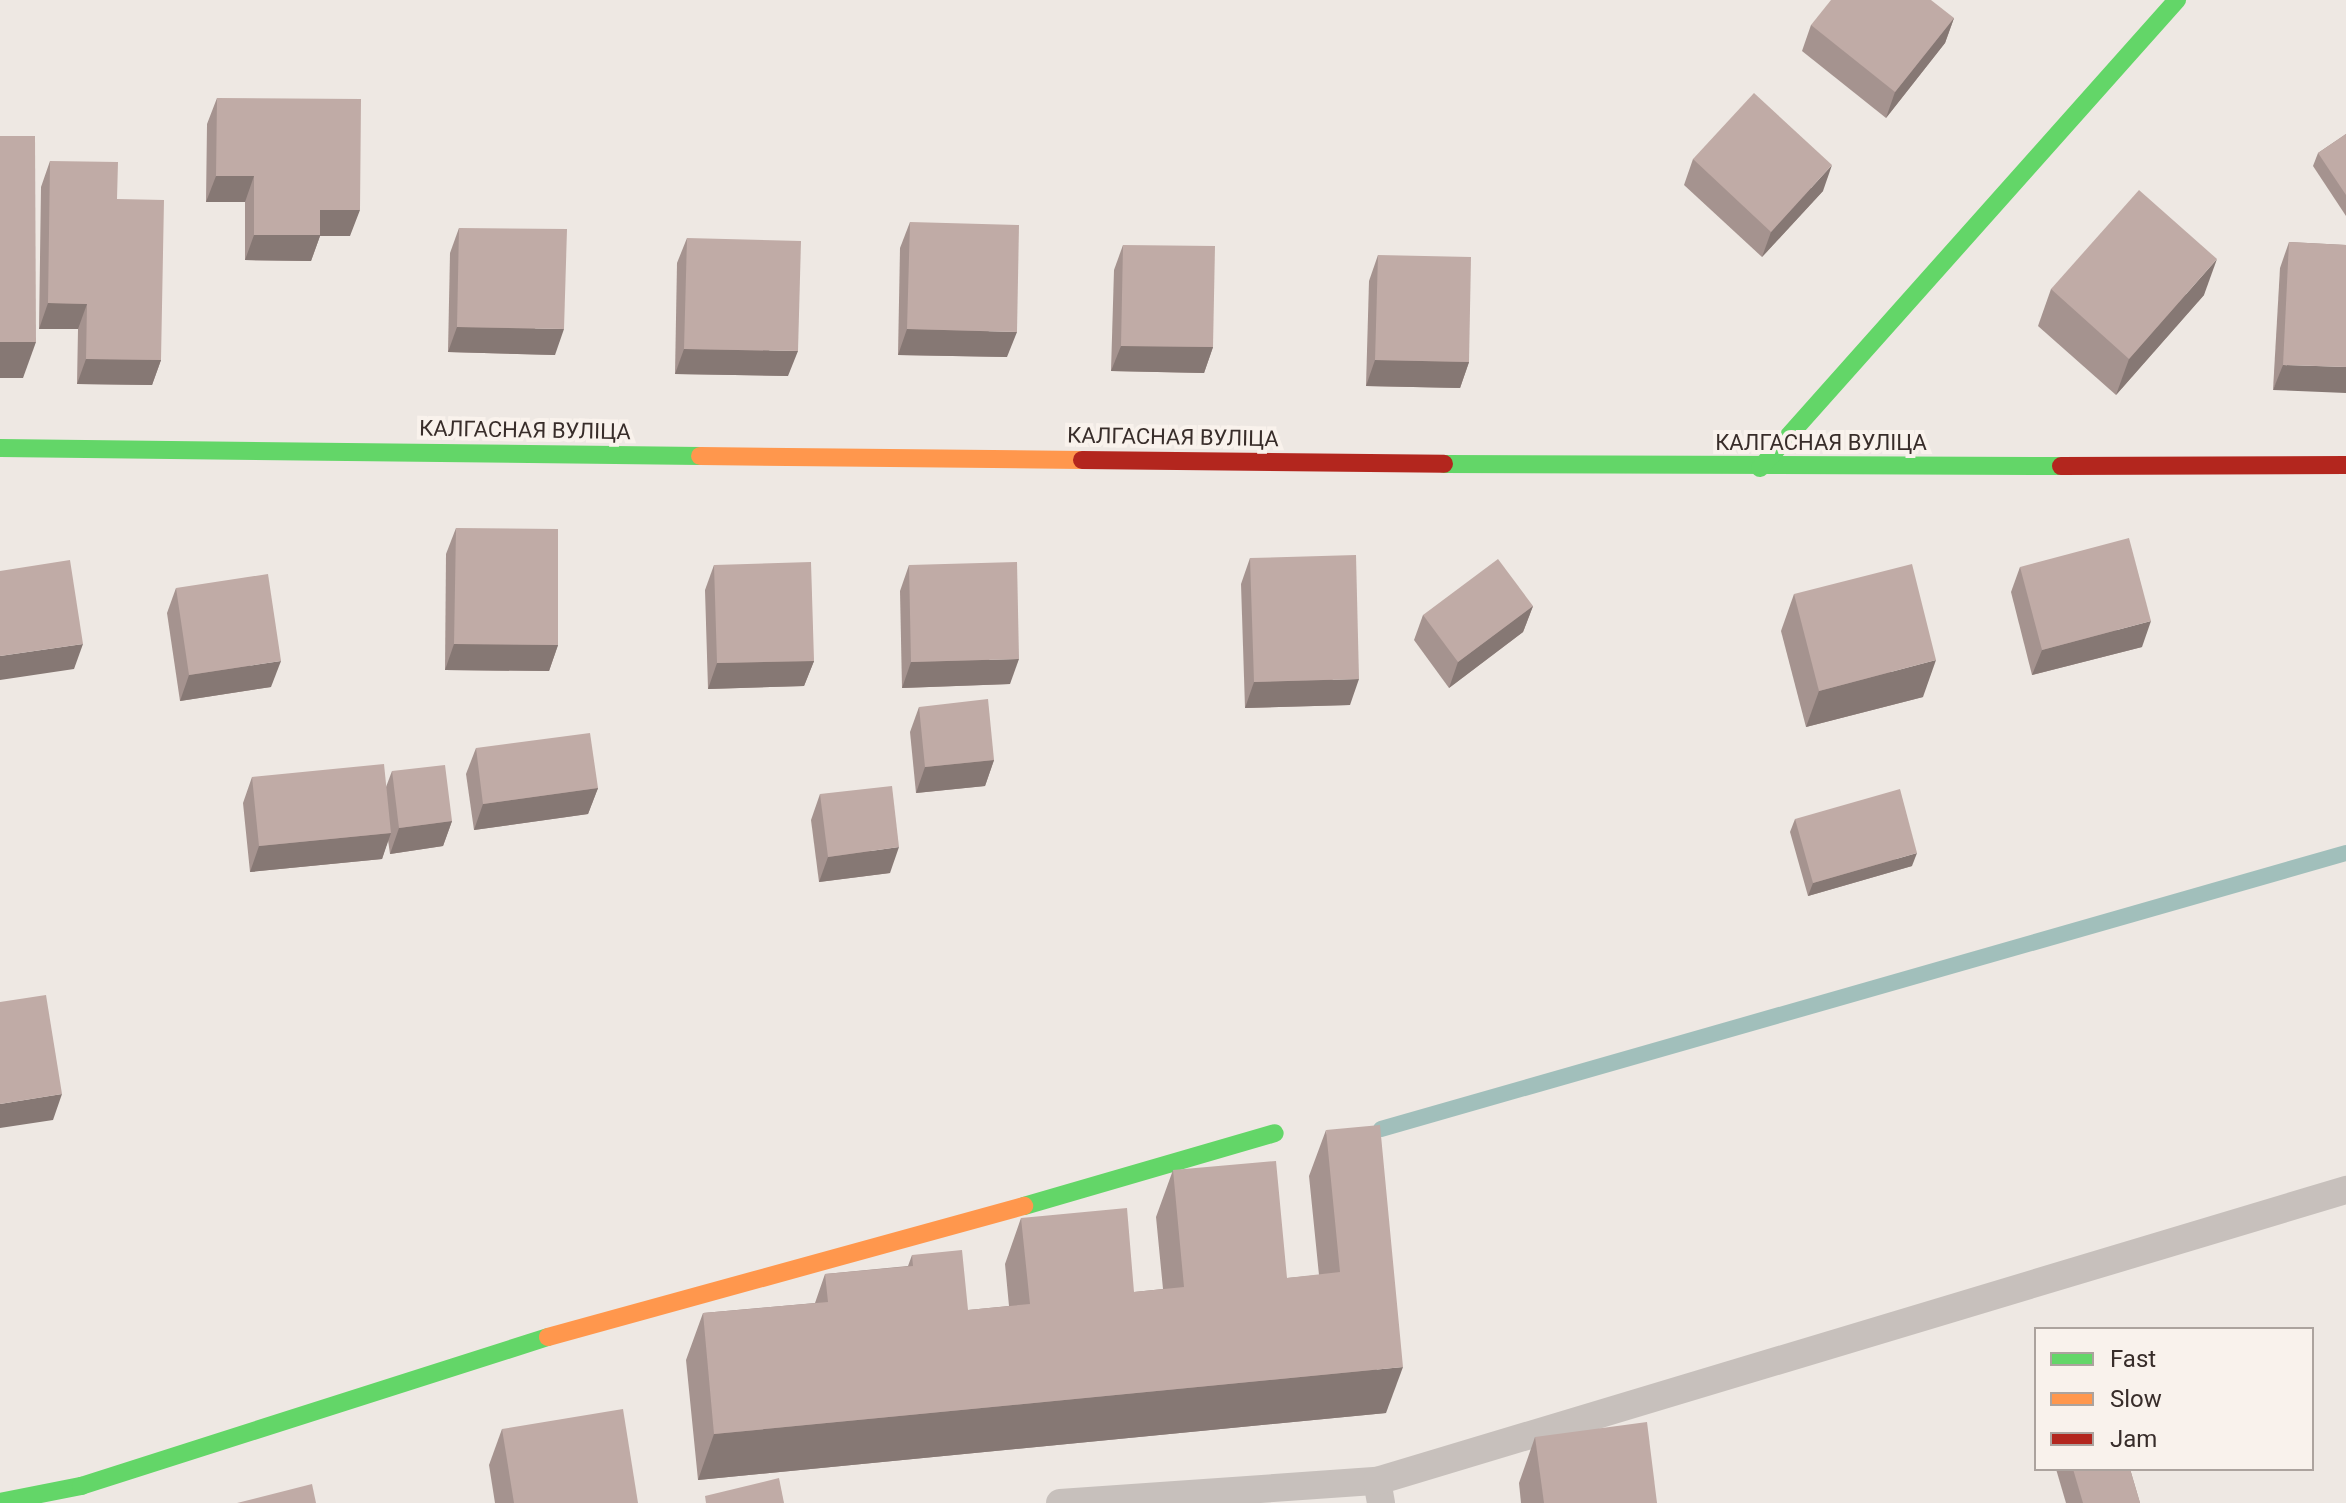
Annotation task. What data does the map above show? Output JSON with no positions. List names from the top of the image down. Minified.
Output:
{"streets":{"street":["КАЛГАСНАЯ ВУЛІЦА"]},"legend":["Fast","Slow","Jam"]}
